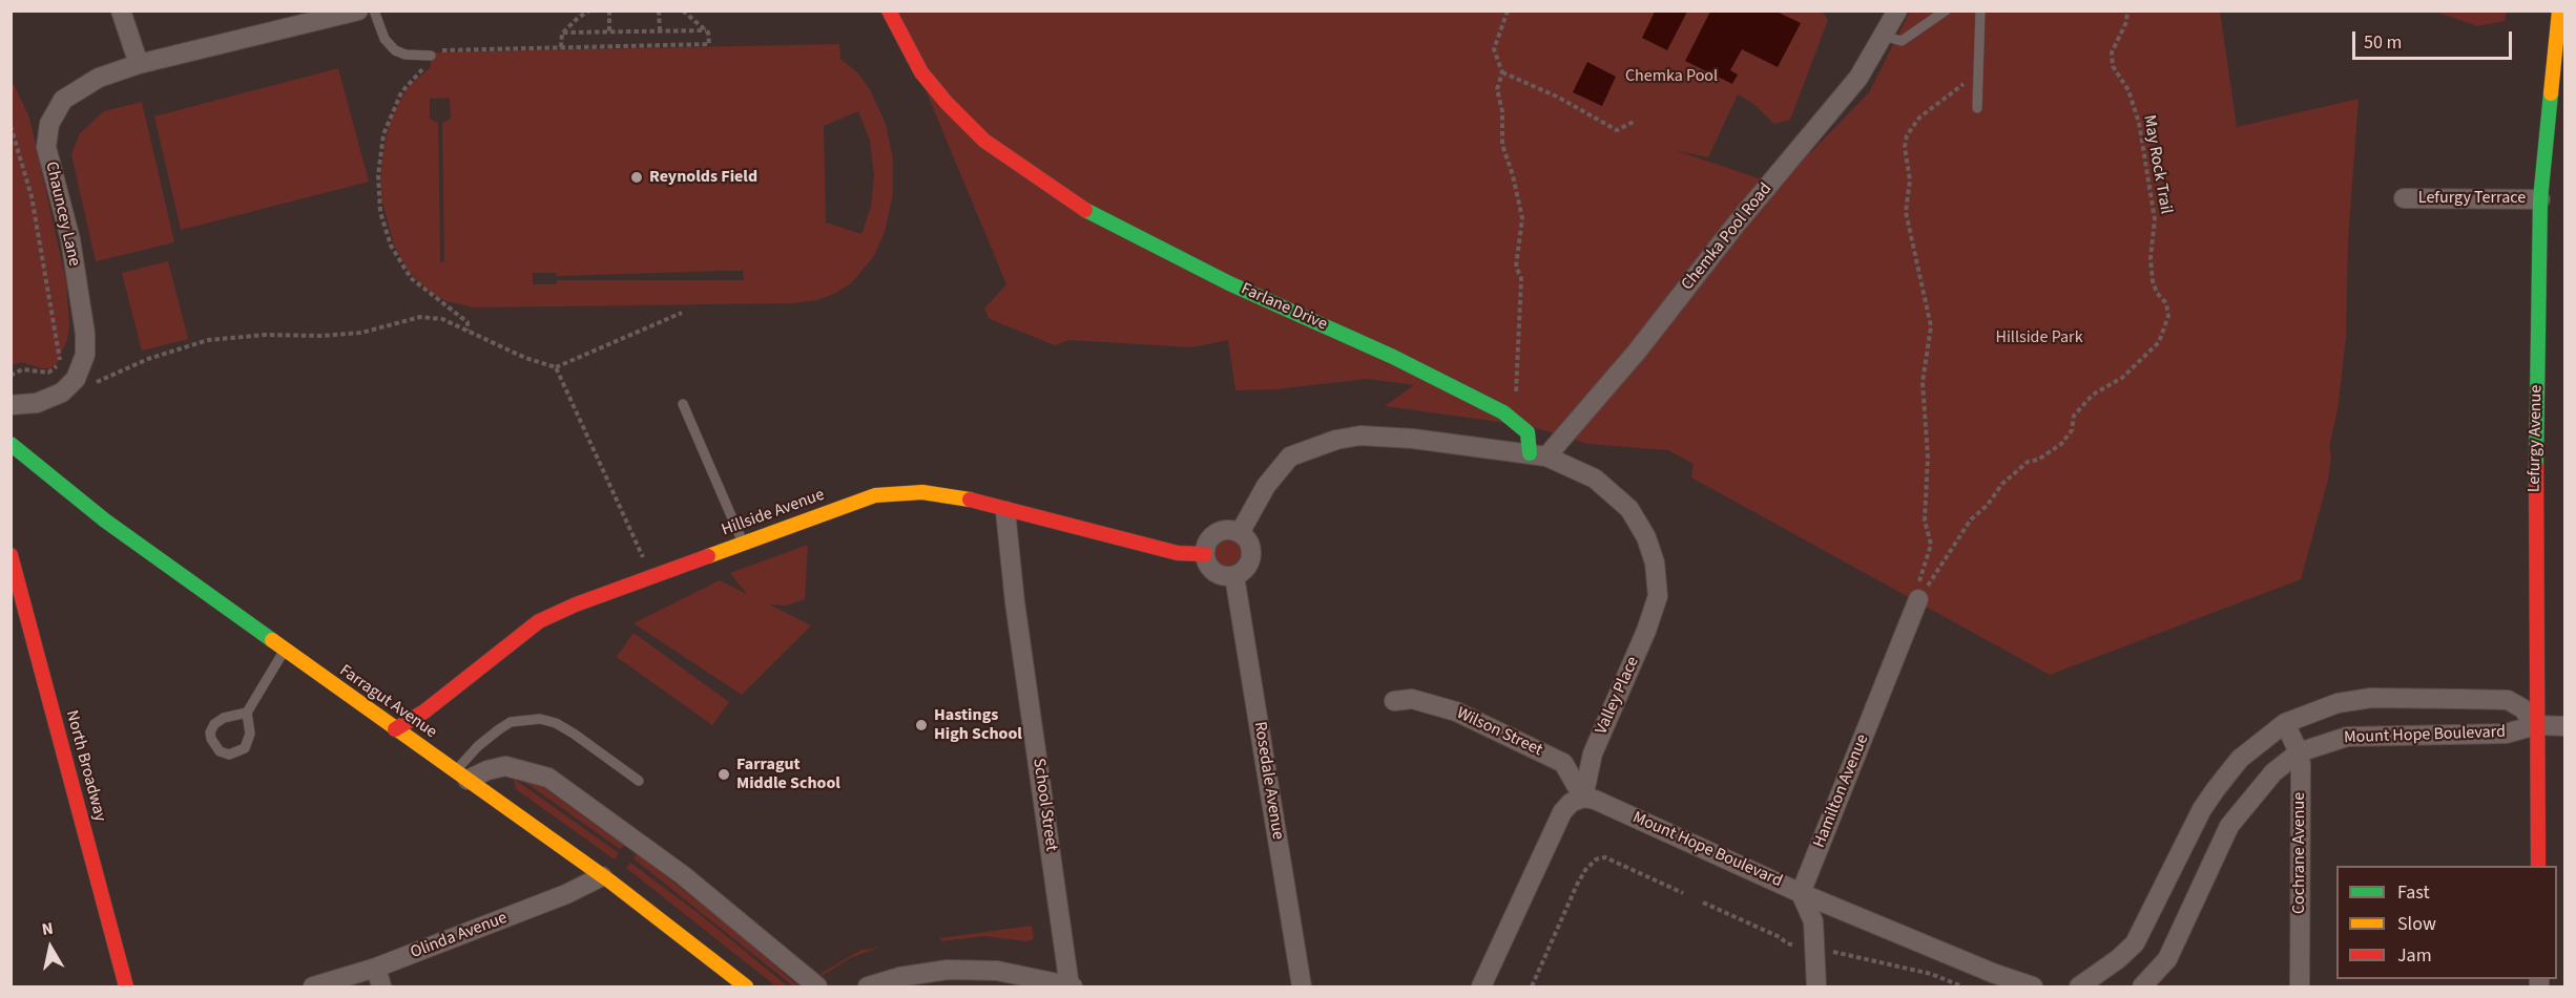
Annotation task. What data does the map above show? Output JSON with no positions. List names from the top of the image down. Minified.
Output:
{"streets":{"street":["Lefurgy Terrace","Chauncey Lane","Chemka Pool Road","Farlane Drive","Lefurgy Avenue","Hillside Avenue","Valley Place","Farragut Avenue","Wilson Street","Mount Hope Boulevard","North Broadway","Rosedale Avenue","Hamilton Avenue","School Street","Cochrane Avenue","Olinda Avenue"],"path":["May Rock Trail"]},"crossings":[["May Rock Trail","Hamilton Avenue"],["Lefurgy Terrace","Lefurgy Avenue"],["Chemka Pool Road","Valley Place"],["Lefurgy Avenue","Mount Hope Boulevard"],["Hillside Avenue","Farragut Avenue"],["Hillside Avenue","Rosedale Avenue"],["Hillside Avenue","School Street"],["Valley Place","Wilson Street"],["Valley Place","Mount Hope Boulevard"],["Farragut Avenue","Olinda Avenue"],["Wilson Street","Mount Hope Boulevard"],["Mount Hope Boulevard","Hamilton Avenue"],["Mount Hope Boulevard","Cochrane Avenue"]],"parks":["Chemka Pool","Hillside Park"],"places":["Reynolds Field","Hastings High School","Farragut Middle School"],"legend":["Fast","Slow","Jam"],"scale_bar":"50 m","north":"top"}
